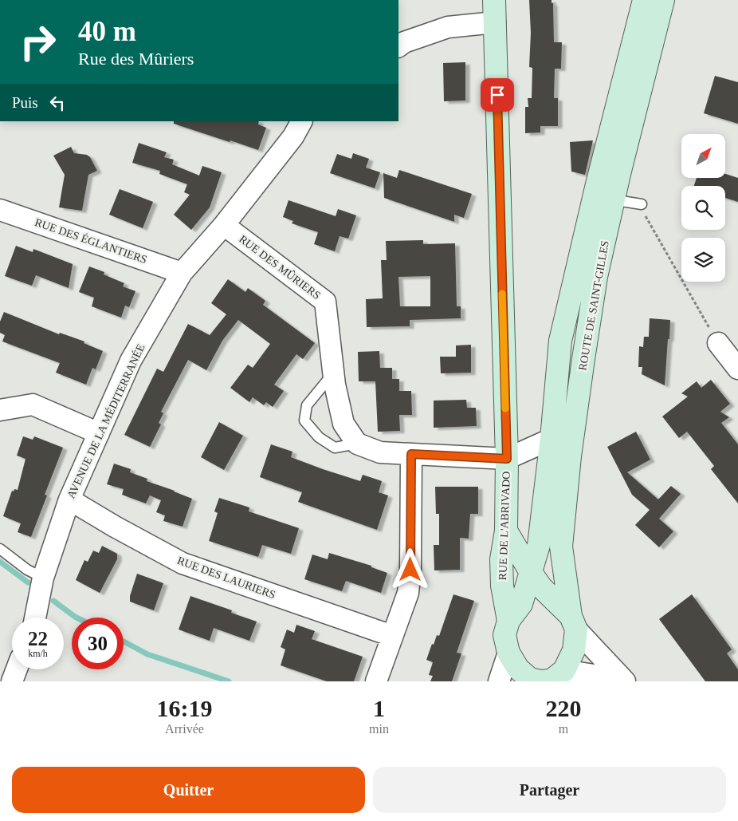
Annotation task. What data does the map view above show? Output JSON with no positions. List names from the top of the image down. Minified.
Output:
{"streets":{"main road":["ROUTE DE SAINT-GILLES","RUE DE L'ABRIVADO"],"street":["RUE DES ÉGLANTIERS","RUE DES MÛRIERS","AVENUE DE LA MÉDITERRANÉE","RUE DES LAURIERS"]},"crossings":[["RUE DES ÉGLANTIERS","AVENUE DE LA MÉDITERRANÉE"],["RUE DES MÛRIERS","AVENUE DE LA MÉDITERRANÉE"],["ROUTE DE SAINT-GILLES","RUE DE L'ABRIVADO"],["AVENUE DE LA MÉDITERRANÉE","RUE DES LAURIERS"]],"north":"top right","page":{"turn":["40 m","Rue des Mûriers"],"then":"Puis","speed":"22 km/h","limit":"30","eta":["16:19","Arrivée","1","min","220","m"],"buttons":["Quitter","Partager"]}}
